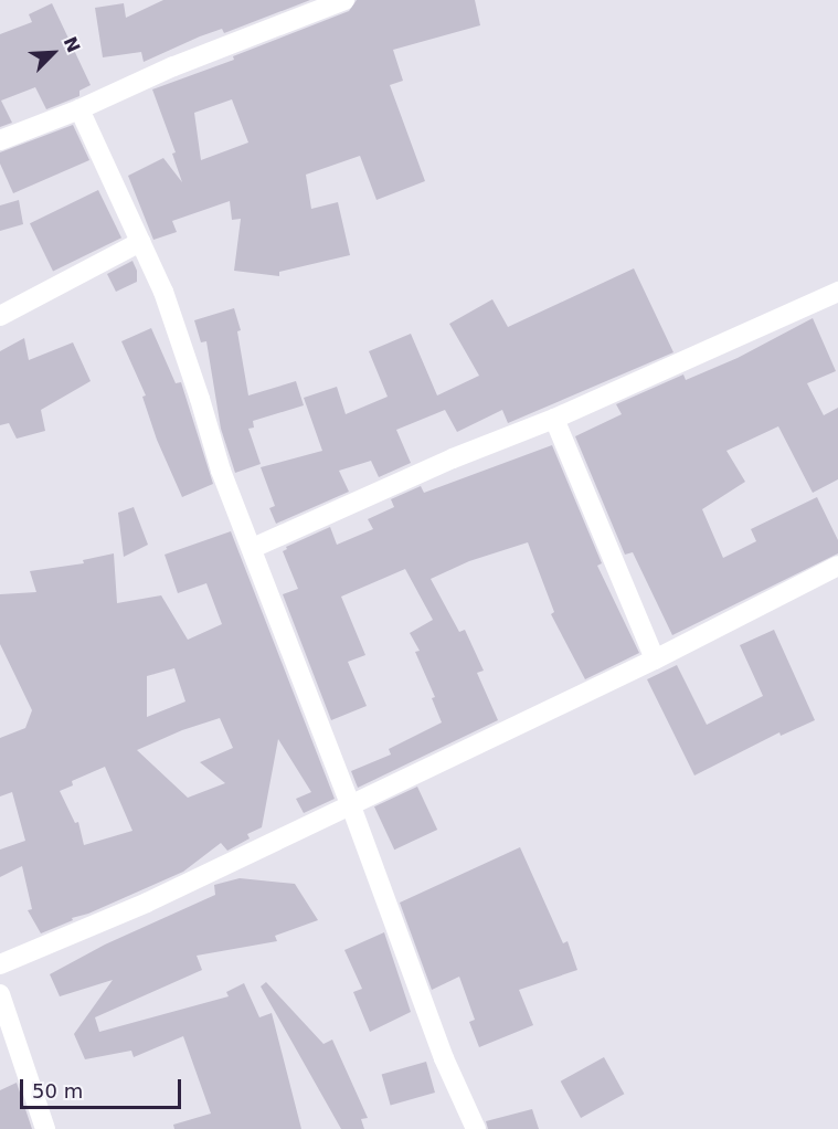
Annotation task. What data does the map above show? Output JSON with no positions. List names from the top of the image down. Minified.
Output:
{"scale_bar":"50 m","north":"top right"}
